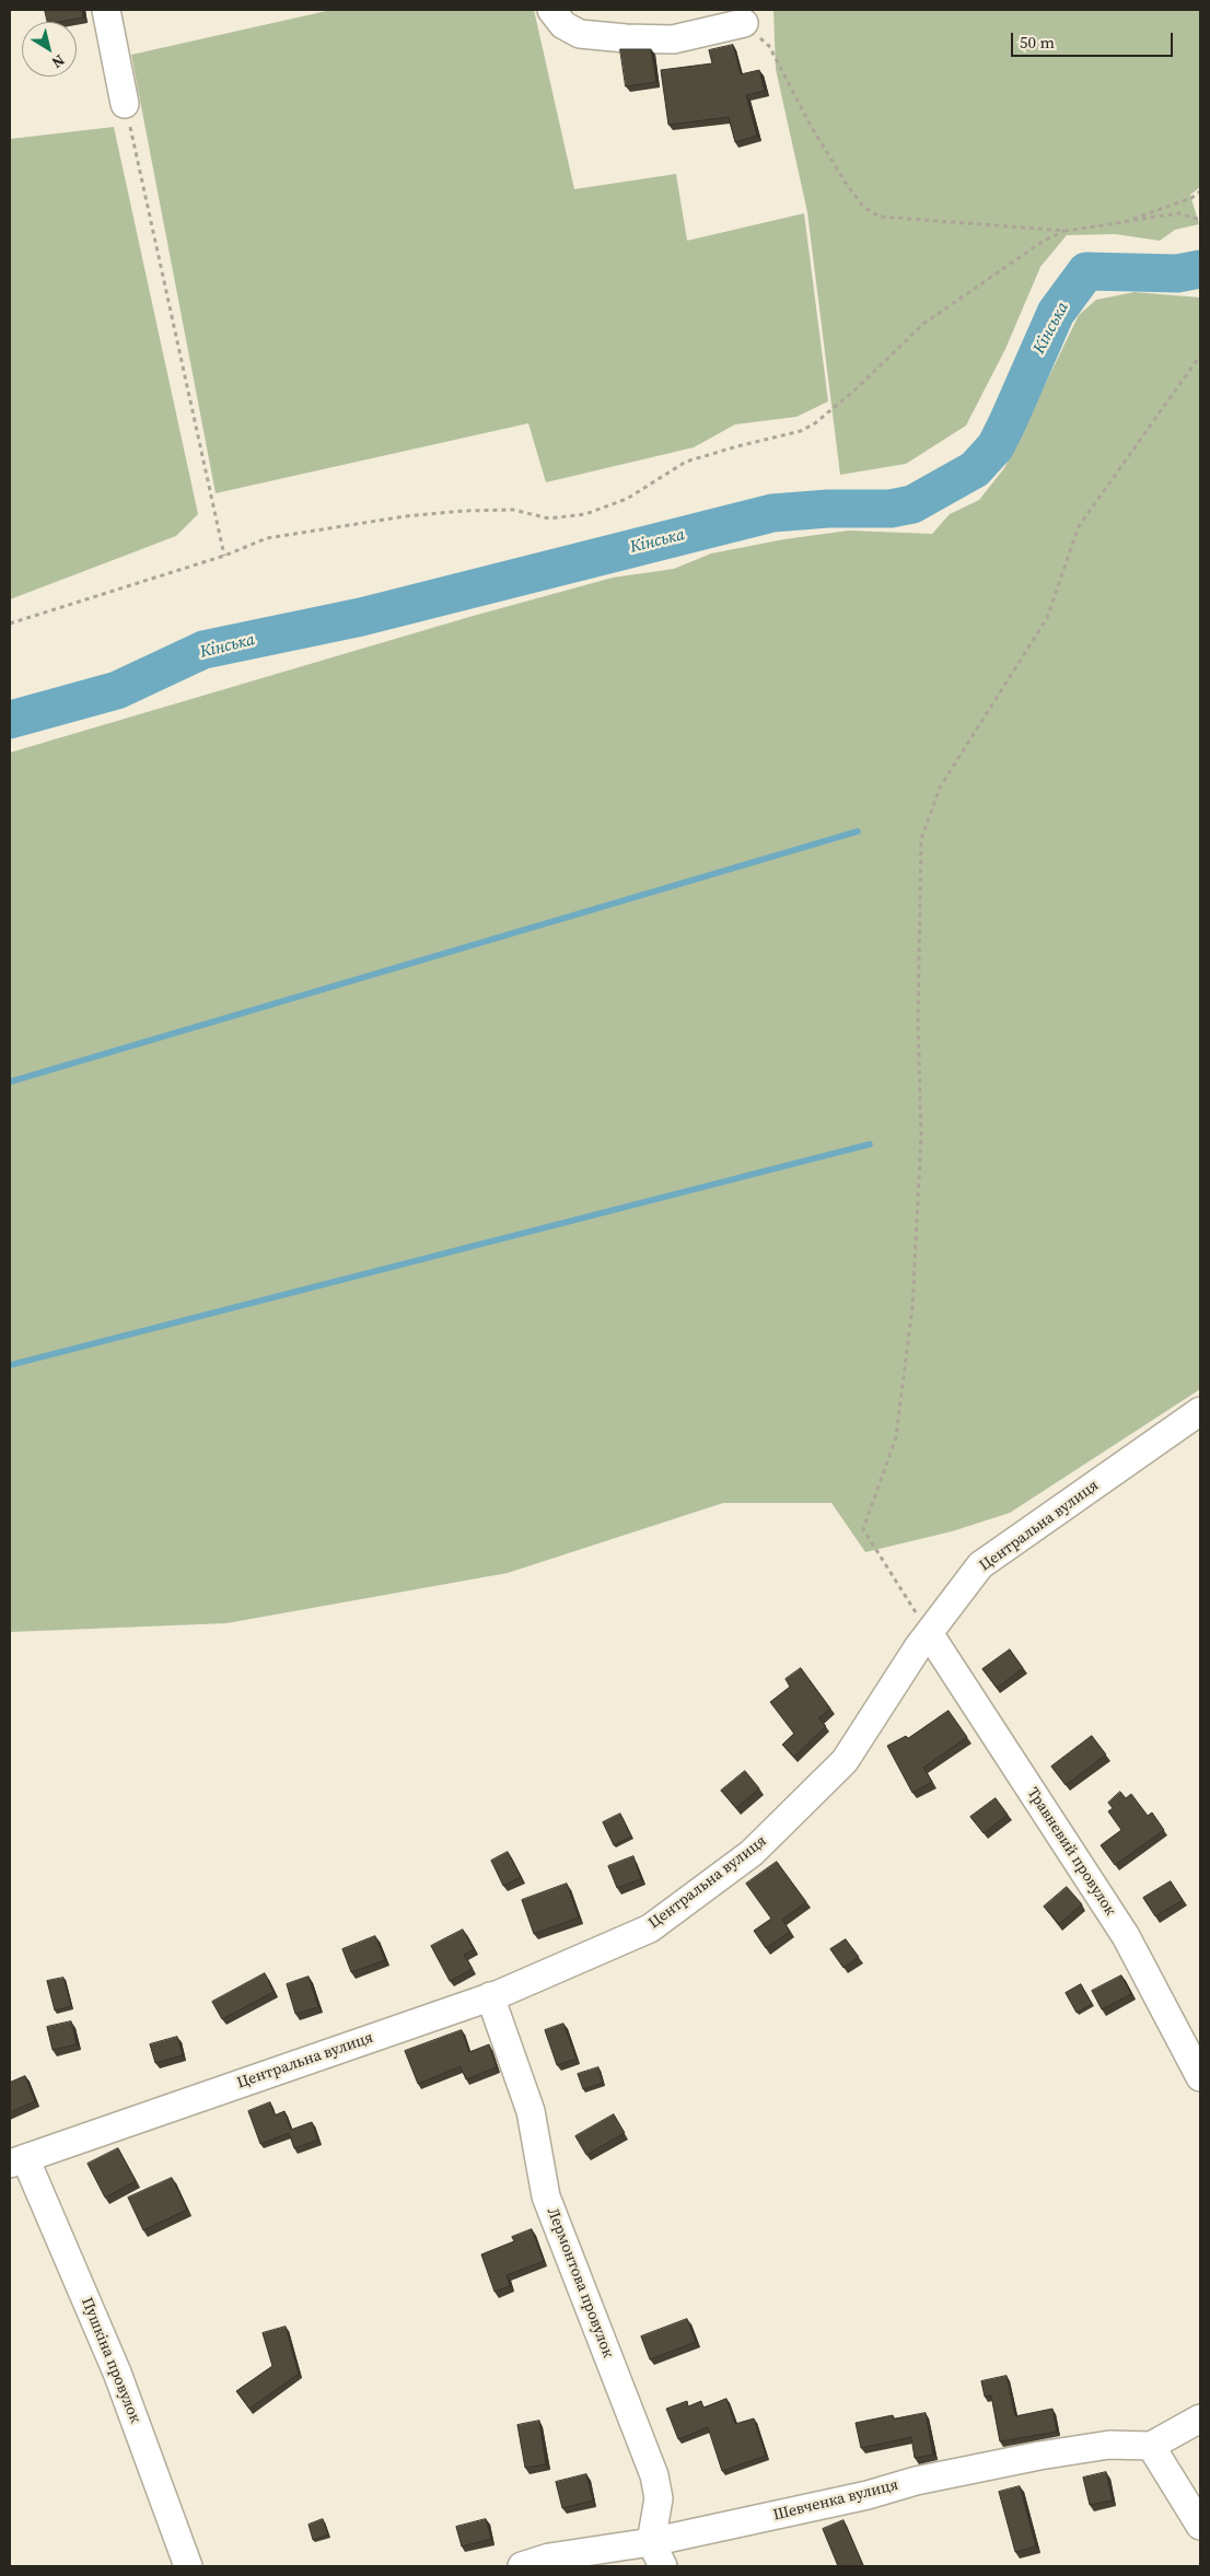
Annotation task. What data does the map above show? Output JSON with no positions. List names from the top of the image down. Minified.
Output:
{"streets":{"street":["Центральна вулиця","Травневий провулок","Лермонтова провулок","Пушкіна провулок","Шевченка вулиця"]},"crossings":[["Центральна вулиця","Травневий провулок"],["Центральна вулиця","Лермонтова провулок"],["Центральна вулиця","Пушкіна провулок"],["Лермонтова провулок","Шевченка вулиця"]],"water":["Кінська"],"scale_bar":"50 m","north":"bottom right"}
